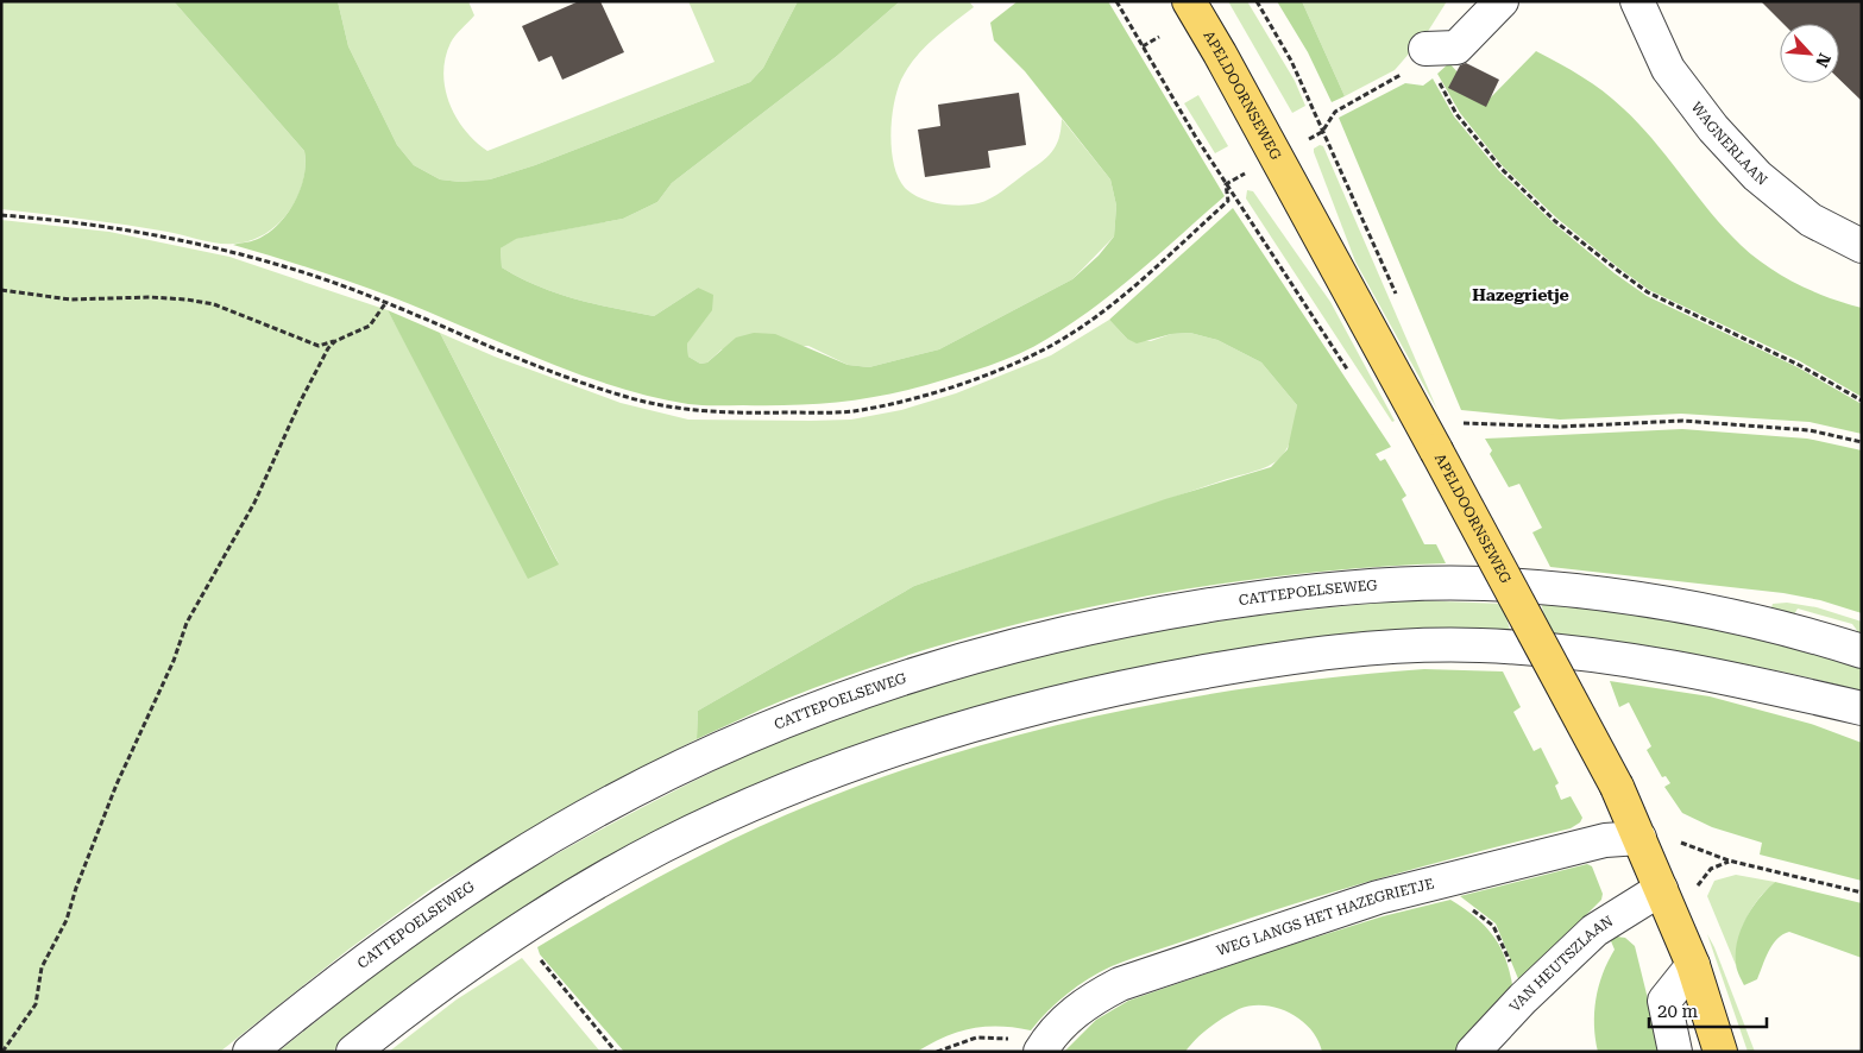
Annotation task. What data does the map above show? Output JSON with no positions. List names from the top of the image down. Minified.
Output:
{"streets":{"main road":["APELDOORNSEWEG"],"street":["WAGNERLAAN","CATTEPOELSEWEG","WEG LANGS HET HAZEGRIETJE","VAN HEUTSZLAAN"]},"crossings":[["APELDOORNSEWEG","WEG LANGS HET HAZEGRIETJE"],["APELDOORNSEWEG","VAN HEUTSZLAAN"]],"districts":["Hazegrietje"],"scale_bar":"20 m","north":"bottom right"}
